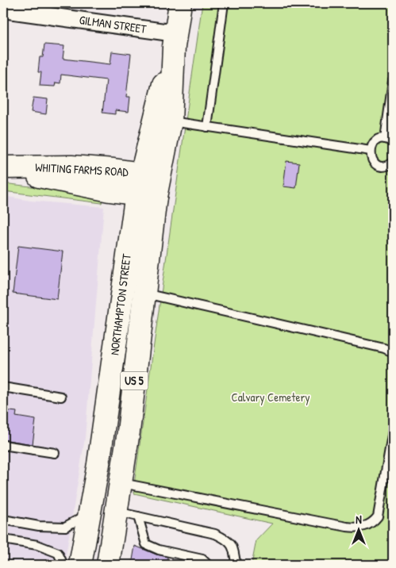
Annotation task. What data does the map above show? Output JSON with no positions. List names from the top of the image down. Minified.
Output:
{"streets":{"main road":["WHITING FARMS ROAD","NORTHAMPTON STREET","US 5"],"street":["GILMAN STREET"]},"crossings":[["GILMAN STREET","NORTHAMPTON STREET"],["WHITING FARMS ROAD","NORTHAMPTON STREET"]],"parks":["Calvary Cemetery"],"north":"top"}
